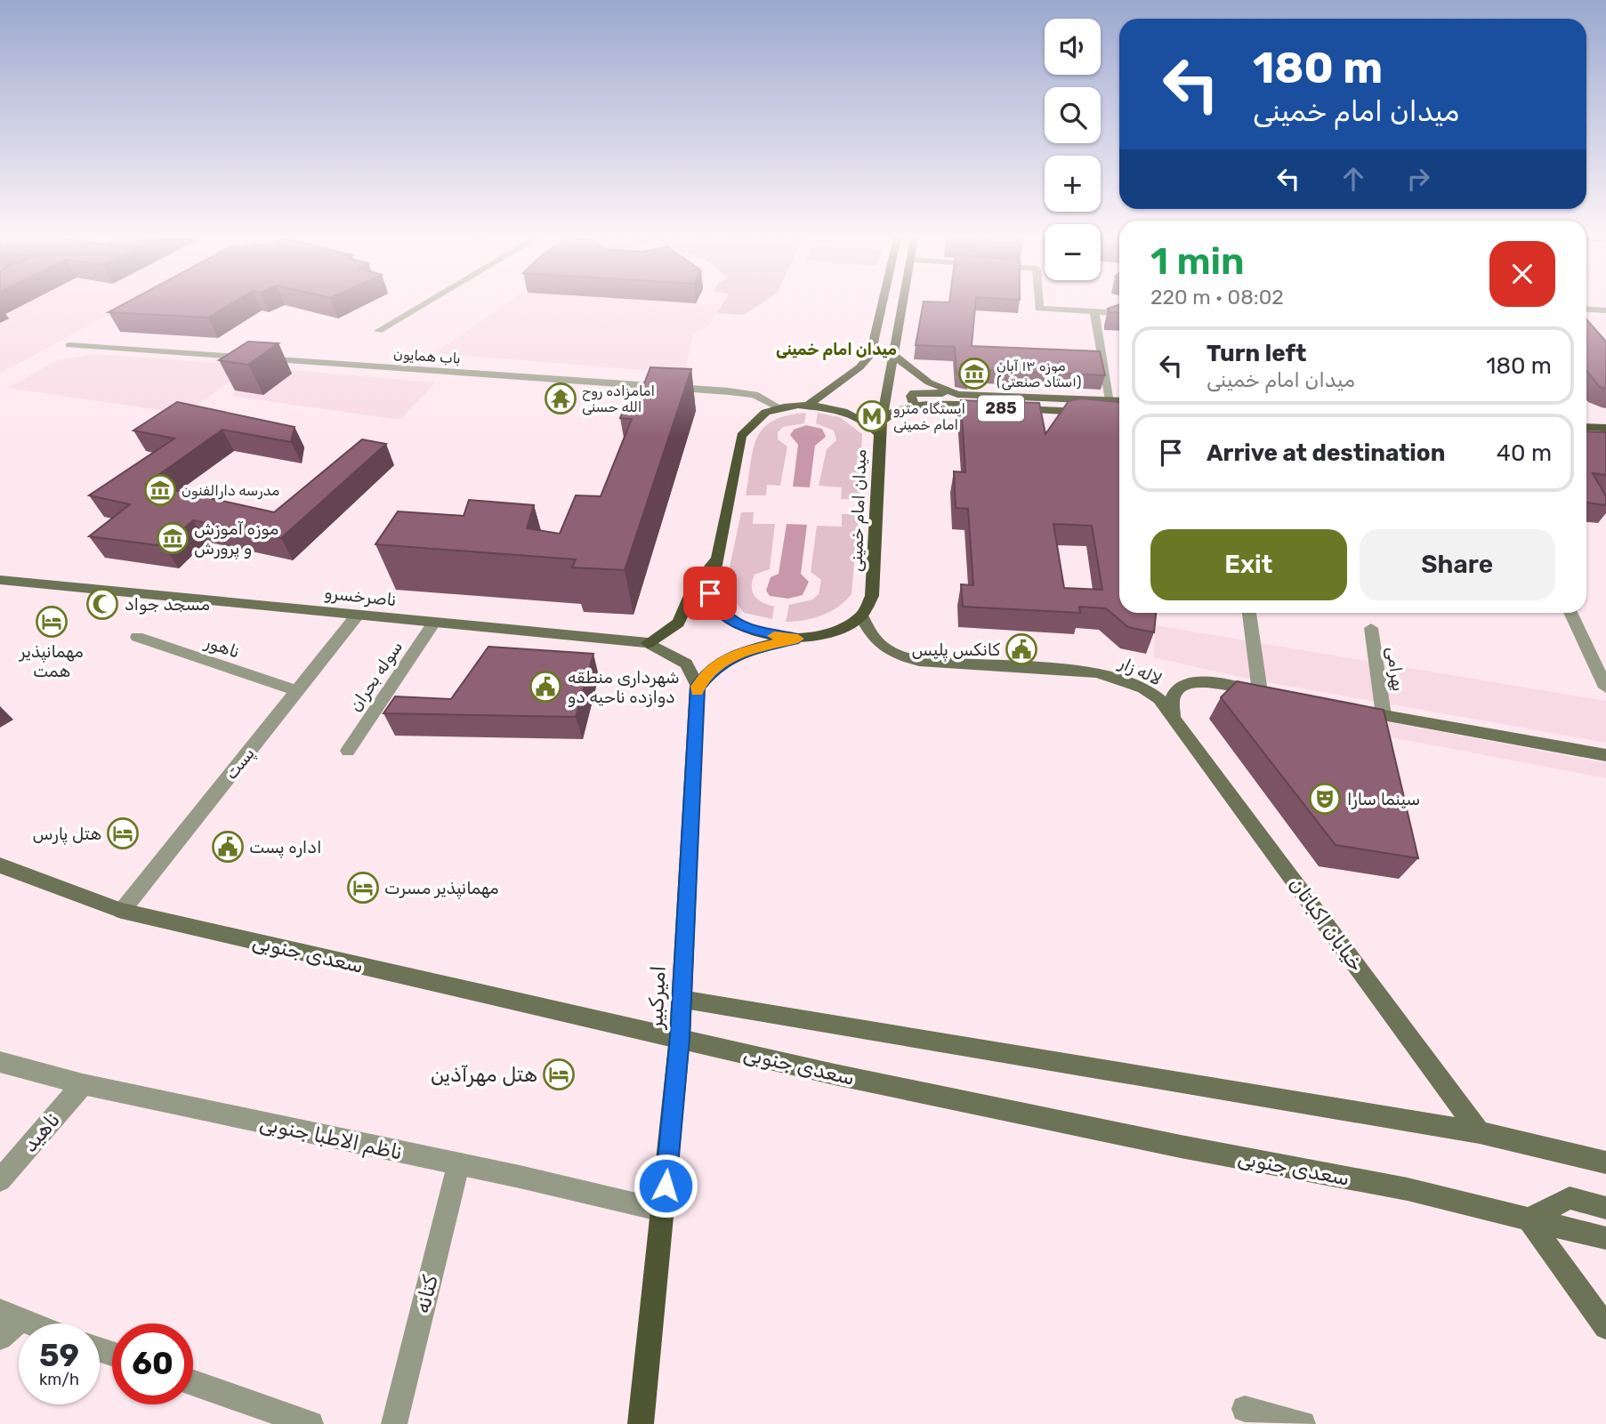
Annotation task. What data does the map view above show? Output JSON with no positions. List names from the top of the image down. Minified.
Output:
{"streets":{"main road":["285","میدان امام خمینی","ناصرخسرو","لاله زار","خیابان اکباتان","سعدی جنوبی","امیرکبیر"],"street":["باب همایون","ناهور","بهرامی","سوله بحران","پست","ناهید","ناظم الاطبا جنوبی","کتانه"]},"crossings":[["باب همایون","285"],["باب همایون","میدان امام خمینی"],["باب همایون","لاله زار"],["285","میدان امام خمینی"],["285","لاله زار"],["میدان امام خمینی","لاله زار"],["ناصرخسرو","سوله بحران"],["ناصرخسرو","پست"],["ناصرخسرو","امیرکبیر"],["ناهور","پست"],["لاله زار","خیابان اکباتان"],["پست","سعدی جنوبی"],["سعدی جنوبی","امیرکبیر"],["امیرکبیر","ناظم الاطبا جنوبی"],["ناهید","ناظم الاطبا جنوبی"],["ناظم الاطبا جنوبی","کتانه"]],"districts":["میدان امام خمینی"],"places":{"museum":["موزه ۱۳ آبان (استاد صنعتی)","مدرسه دارالفنون","موزه آموزش و پرورش"],"temple":["امامزاده روح الله حسنی"],"metro station":["ایستگاه مترو امام خمینی"],"mosque":["مسجد جواد"],"hotel":["مهمانپذیر همت","هتل پارس","مهمانپذیر مسرت","هتل مهرآذین"],"public building":["کانکس پلیس","شهرداری منطقه دوازده ناحیه دو","اداره پست"],"theatre":["سینما سارا"]},"page":{"map_buttons":["+","−"],"turn":["180 m","میدان امام خمینی"],"heading":["1 min","220 m · 08:02"],"list":[{"name":"Turn left","note":"میدان امام خمینی","value":"180 m"},{"name":"Arrive at destination","value":"40 m"}],"buttons":["Exit","Share"],"speed":"59 km/h","limit":"60"}}
